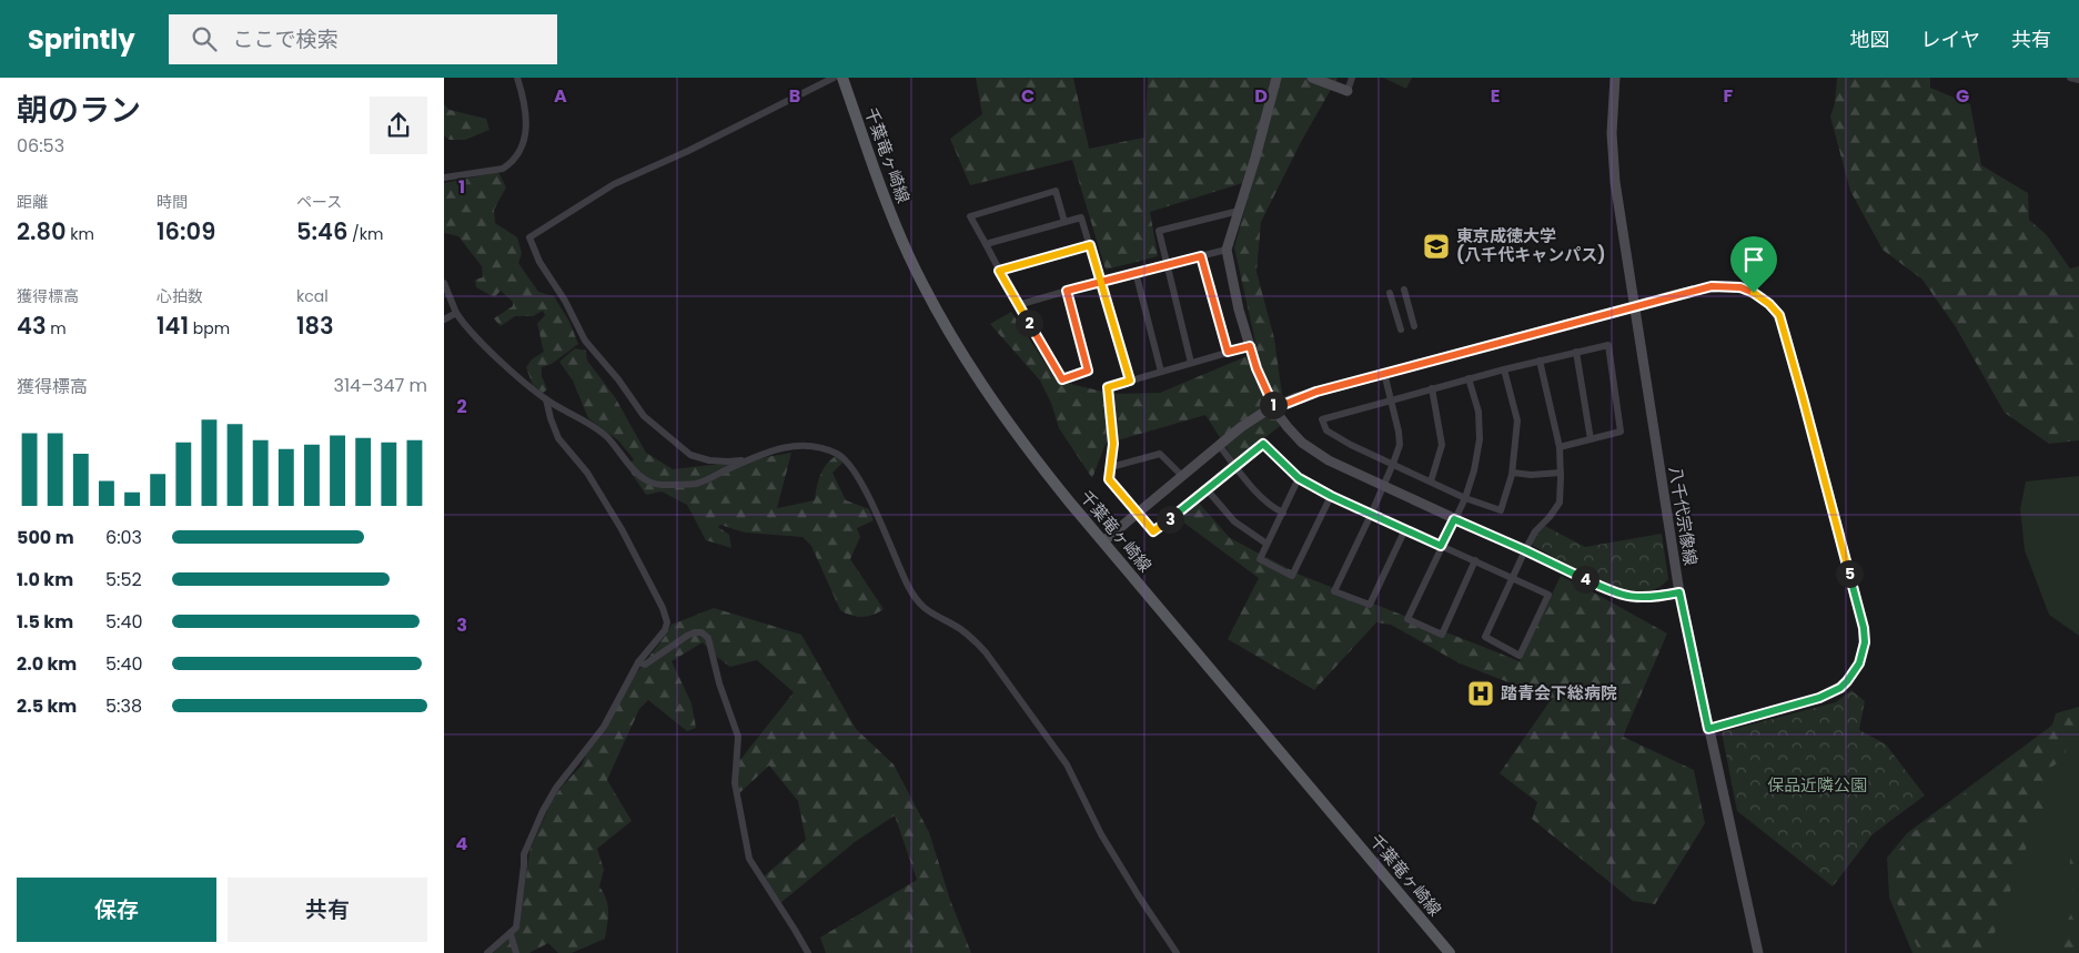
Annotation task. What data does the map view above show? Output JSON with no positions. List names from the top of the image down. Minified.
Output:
{"streets":{"main road":["千葉竜ヶ崎線"],"street":["八千代宗像線"]},"parks":["保品近隣公園"],"places":{"school or university":["東京成徳大学 (八千代キャンパス)"],"hospital":["踏青会下総病院"]},"page":{"header":"Sprintly","search":"ここで検索","nav":["地図","レイヤ","共有"],"heading":["朝のラン","06:53"],"stats":[["距離","2.80 km"],["時間","16:09"],["ペース","5:46 /km"],["獲得標高","43 m"],["心拍数","141 bpm"],["kcal","183"]],"pins":["2","1","3","5","4"],"chart":["獲得標高","314–347 m"],"list":[{"name":"500 m","note":"6:03"},{"name":"1.0 km","note":"5:52"},{"name":"1.5 km","note":"5:40"},{"name":"2.0 km","note":"5:40"},{"name":"2.5 km","note":"5:38"}],"buttons":["保存","共有"]},"grid":{"columns":["A","B","C","D","E","F","G"],"rows":["1","2","3","4"]}}
